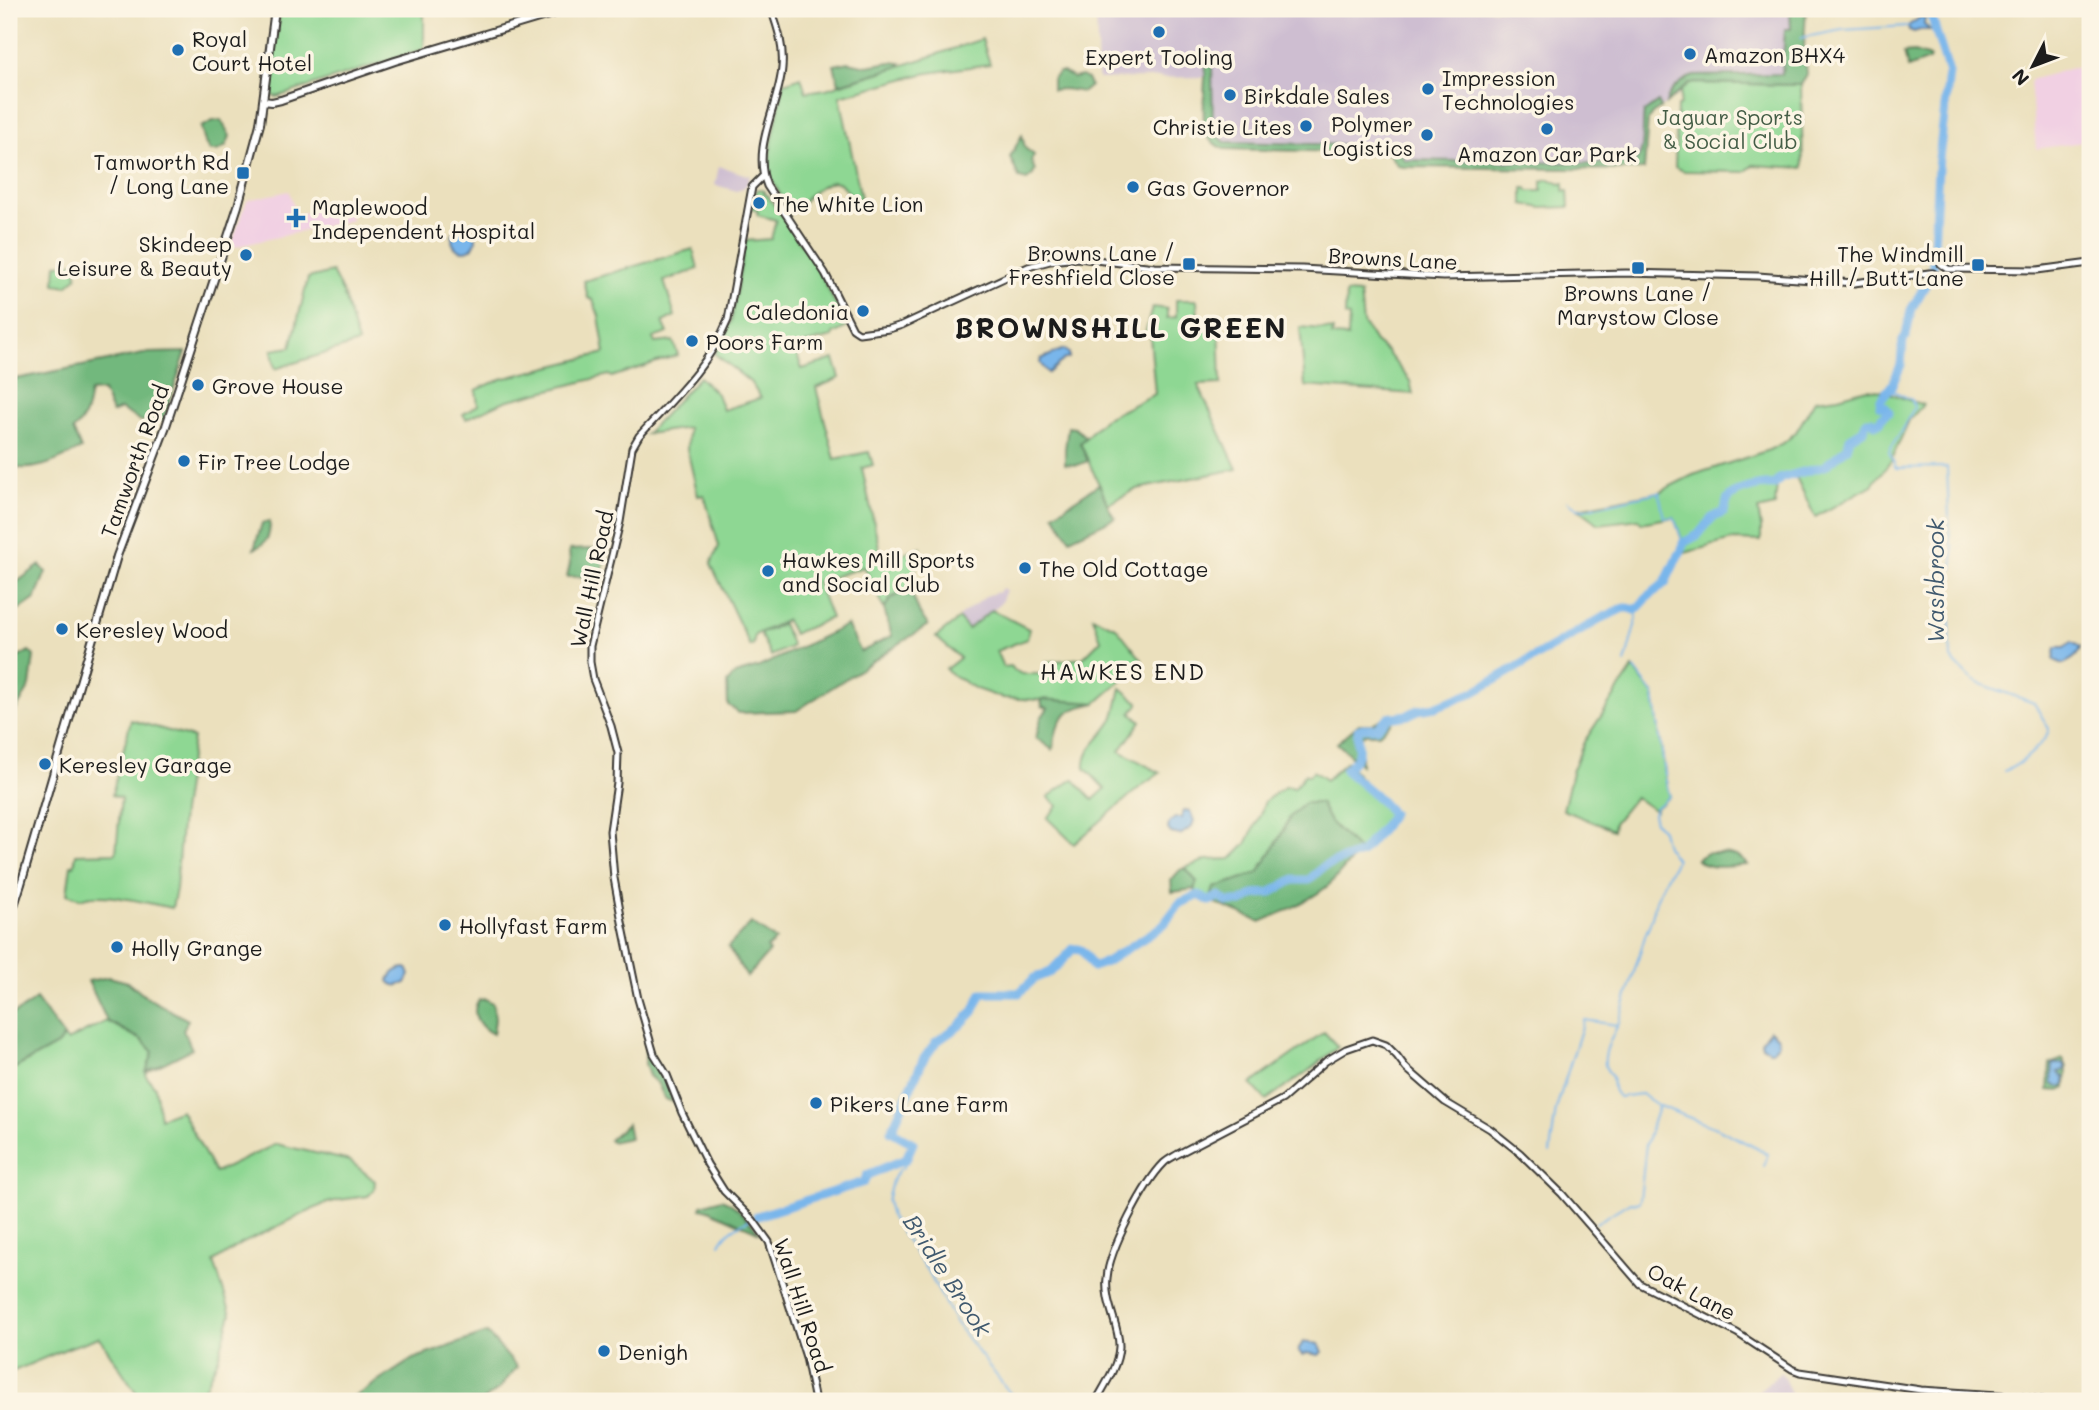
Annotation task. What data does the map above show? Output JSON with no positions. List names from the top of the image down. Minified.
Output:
{"streets":{"main road":["Tamworth Road"],"street":["Browns Lane","Wall Hill Road","Oak Lane"]},"crossings":[["Browns Lane","Wall Hill Road"]],"districts":["BROWNSHILL GREEN","HAWKES END"],"water":["Washbrook","Bridle Brook"],"parks":["Jaguar Sports & Social Club"],"places":{"other":["Expert Tooling","Royal Court Hotel","Amazon BHX4","Impression Technologies","Birkdale Sales","Christie Lites","Amazon Car Park","Polymer Logistics","Gas Governor","The White Lion","Skindeep Leisure & Beauty","Caledonia","Poors Farm","Grove House","Fir Tree Lodge","The Old Cottage","Hawkes Mill Sports and Social Club","Keresley Wood","Keresley Garage","Hollyfast Farm","Holly Grange","Pikers Lane Farm","Denigh"],"transit":["Tamworth Rd / Long Lane","Browns Lane / Freshfield Close","The Windmill Hill / Butt Lane","Browns Lane / Marystow Close"],"health":["Maplewood Independent Hospital"]},"north":"bottom left"}
